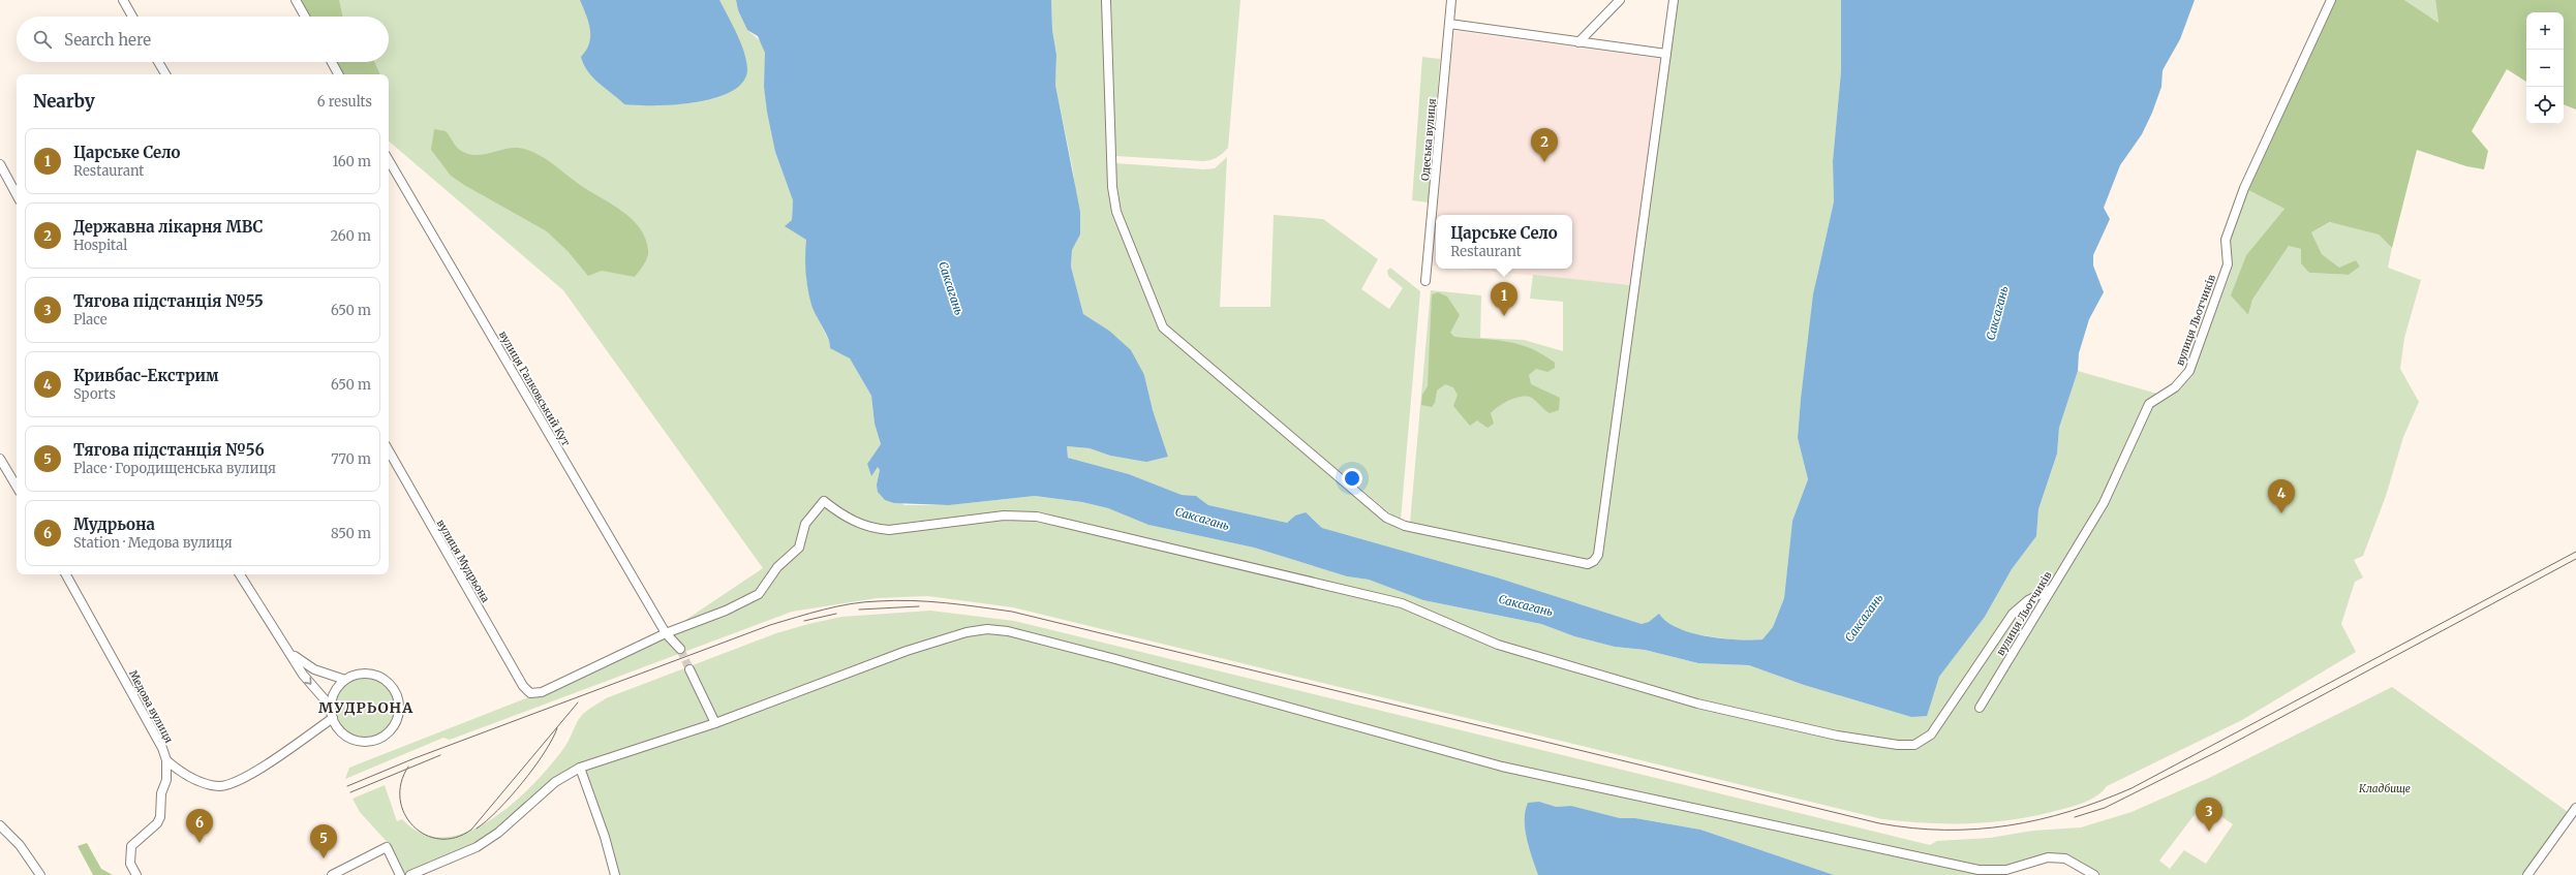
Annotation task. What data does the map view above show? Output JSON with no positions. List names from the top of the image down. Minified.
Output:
{"streets":{"street":["Одеська вулиця","вулиця Льотчиків","вулиця Галковський Кут","вулиця Мудрьона","Медова вулиця"]},"crossings":[["вулиця Галковський Кут","вулиця Мудрьона"]],"districts":["МУДРЬОНА"],"water":["Саксагань"],"parks":["Кладбище"],"page":{"map_buttons":["+","−"],"search":"Search here","heading":["Nearby","6 results"],"pins":["2","1","4","3","6","5"],"list":[{"mark":"1","name":"Царське Село","note":"Restaurant","value":"160 m"},{"mark":"2","name":"Державна лікарня МВС","note":"Hospital","value":"260 m"},{"mark":"3","name":"Тягова підстанція №55","note":"Place","value":"650 m"},{"mark":"4","name":"Кривбас-Екстрим","note":"Sports","value":"650 m"},{"mark":"5","name":"Тягова підстанція №56","note":"Place · Городищенська вулиця","value":"770 m"},{"mark":"6","name":"Мудрьона","note":"Station · Медова вулиця","value":"850 m"}],"popup":["Царське Село","Restaurant"]}}
